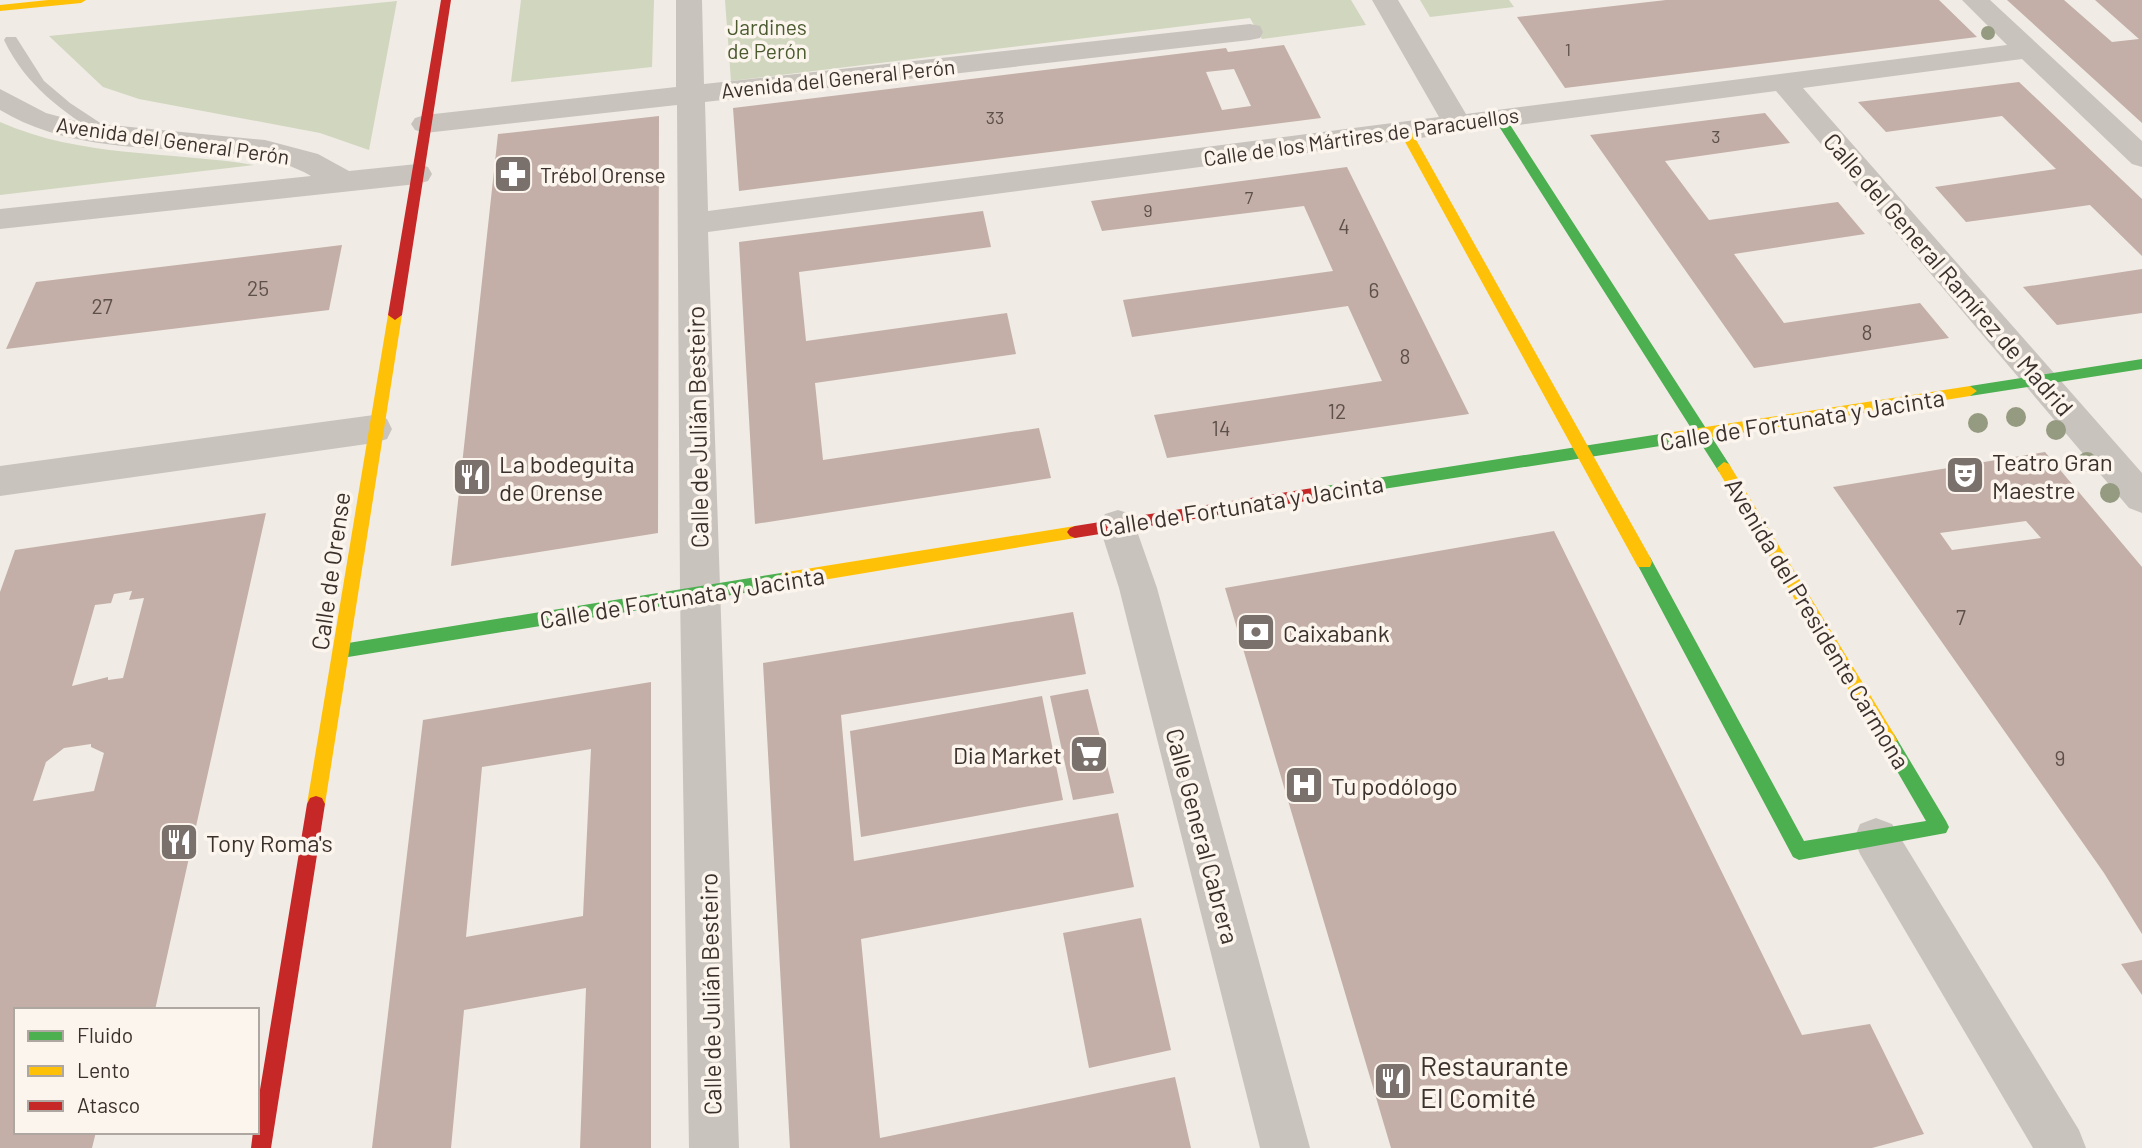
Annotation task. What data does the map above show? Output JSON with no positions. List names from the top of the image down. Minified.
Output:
{"streets":{"street":["Avenida del General Perón","Calle de los Mártires de Paracuellos","Calle del General Ramírez de Madrid","Calle de Fortunata y Jacinta","Calle de Julián Besteiro","Calle de Orense","Avenida del Presidente Carmona","Calle General Cabrera"]},"crossings":[["Avenida del General Perón","Calle de Julián Besteiro"],["Avenida del General Perón","Calle de Orense"],["Calle de los Mártires de Paracuellos","Calle del General Ramírez de Madrid"],["Calle de los Mártires de Paracuellos","Calle de Julián Besteiro"],["Calle de los Mártires de Paracuellos","Avenida del Presidente Carmona"],["Calle del General Ramírez de Madrid","Calle de Fortunata y Jacinta"],["Calle de Fortunata y Jacinta","Calle de Julián Besteiro"],["Calle de Fortunata y Jacinta","Calle de Orense"],["Calle de Fortunata y Jacinta","Avenida del Presidente Carmona"],["Calle de Fortunata y Jacinta","Calle General Cabrera"]],"parks":["Jardines de Perón"],"places":{"pharmacy":["Trébol Orense"],"theatre":["Teatro Gran Maestre"],"restaurant":["La bodeguita de Orense","Tony Roma's","Restaurante El Comité"],"bank":["Caixabank"],"supermarket":["Dia Market"],"hospital":["Tu podólogo"]},"house_numbers":["1","33","3","7","9","4","25","6","27","8","8","12","14","7","9"],"legend":["Fluido","Lento","Atasco"]}
